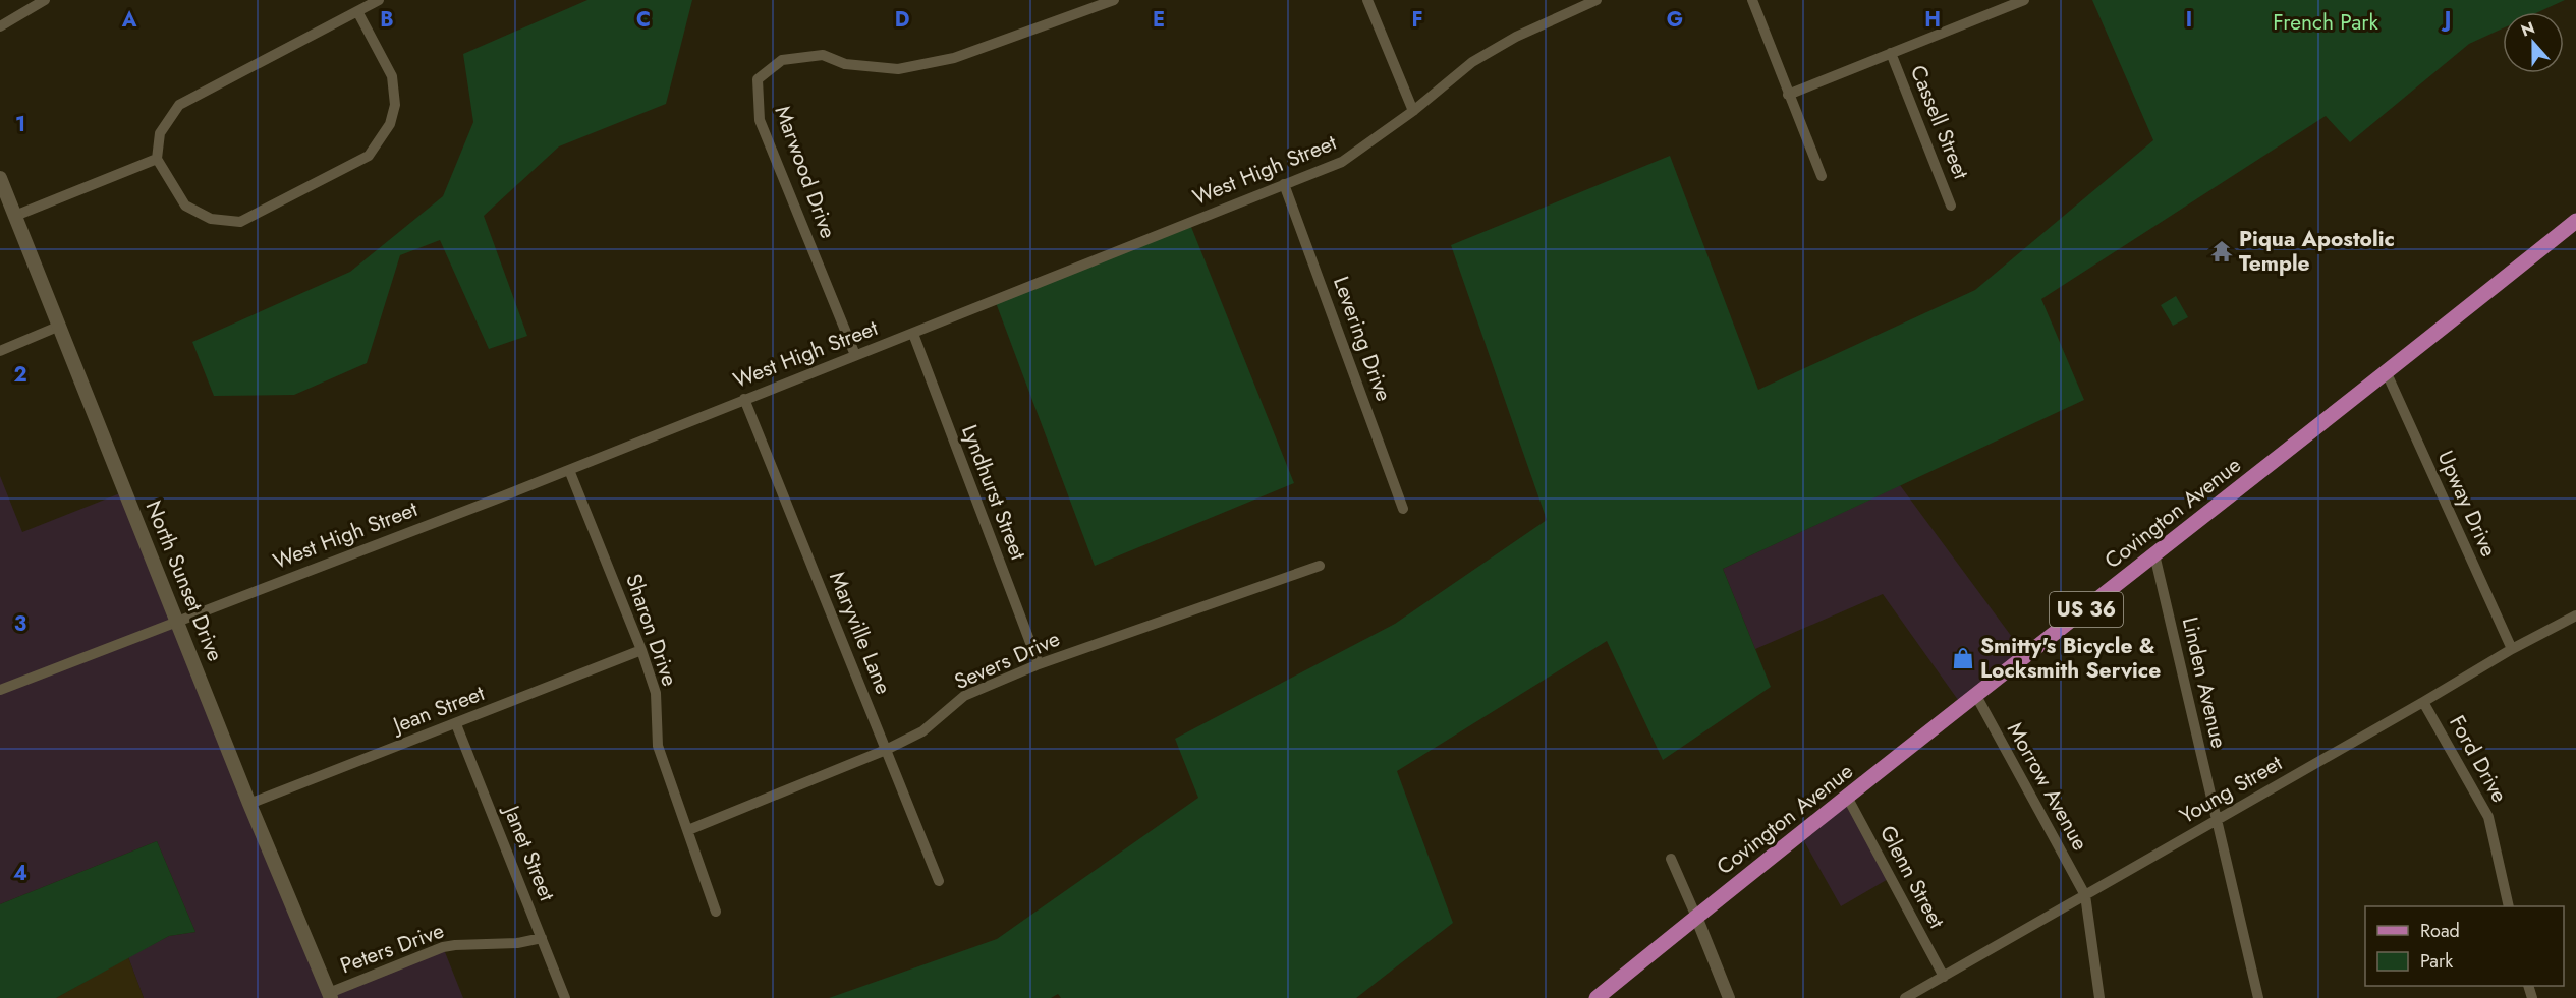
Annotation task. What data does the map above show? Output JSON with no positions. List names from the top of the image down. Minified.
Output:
{"streets":{"main road":["Covington Avenue","North Sunset Drive","US 36"],"street":["Cassell Street","West High Street","Marwood Drive","Levering Drive","Lyndhurst Street","Upway Drive","Sharon Drive","Maryville Lane","Severs Drive","Linden Avenue","Jean Street","Ford Drive","Morrow Avenue","Young Street","Janet Street","Glenn Street","Peters Drive"]},"crossings":[["West High Street","Marwood Drive"],["West High Street","Levering Drive"],["West High Street","Lyndhurst Street"],["West High Street","North Sunset Drive"],["West High Street","Sharon Drive"],["West High Street","Maryville Lane"],["Lyndhurst Street","Severs Drive"],["Upway Drive","Covington Avenue"],["Upway Drive","Young Street"],["Covington Avenue","Linden Avenue"],["Covington Avenue","Morrow Avenue"],["Covington Avenue","Glenn Street"],["North Sunset Drive","Jean Street"],["North Sunset Drive","Peters Drive"],["Sharon Drive","Severs Drive"],["Sharon Drive","Jean Street"],["Maryville Lane","Severs Drive"],["Linden Avenue","Young Street"],["Jean Street","Janet Street"],["Ford Drive","Young Street"],["Morrow Avenue","Young Street"],["Young Street","Glenn Street"],["Janet Street","Peters Drive"]],"parks":["French Park"],"places":{"temple":["Piqua Apostolic Temple"],"shop":["Smitty's Bicycle & Locksmith Service"]},"legend":["Road","Park"],"north":"top","grid":{"columns":["A","B","C","D","E","F","G","H","I","J"],"rows":["1","2","3","4"]}}
